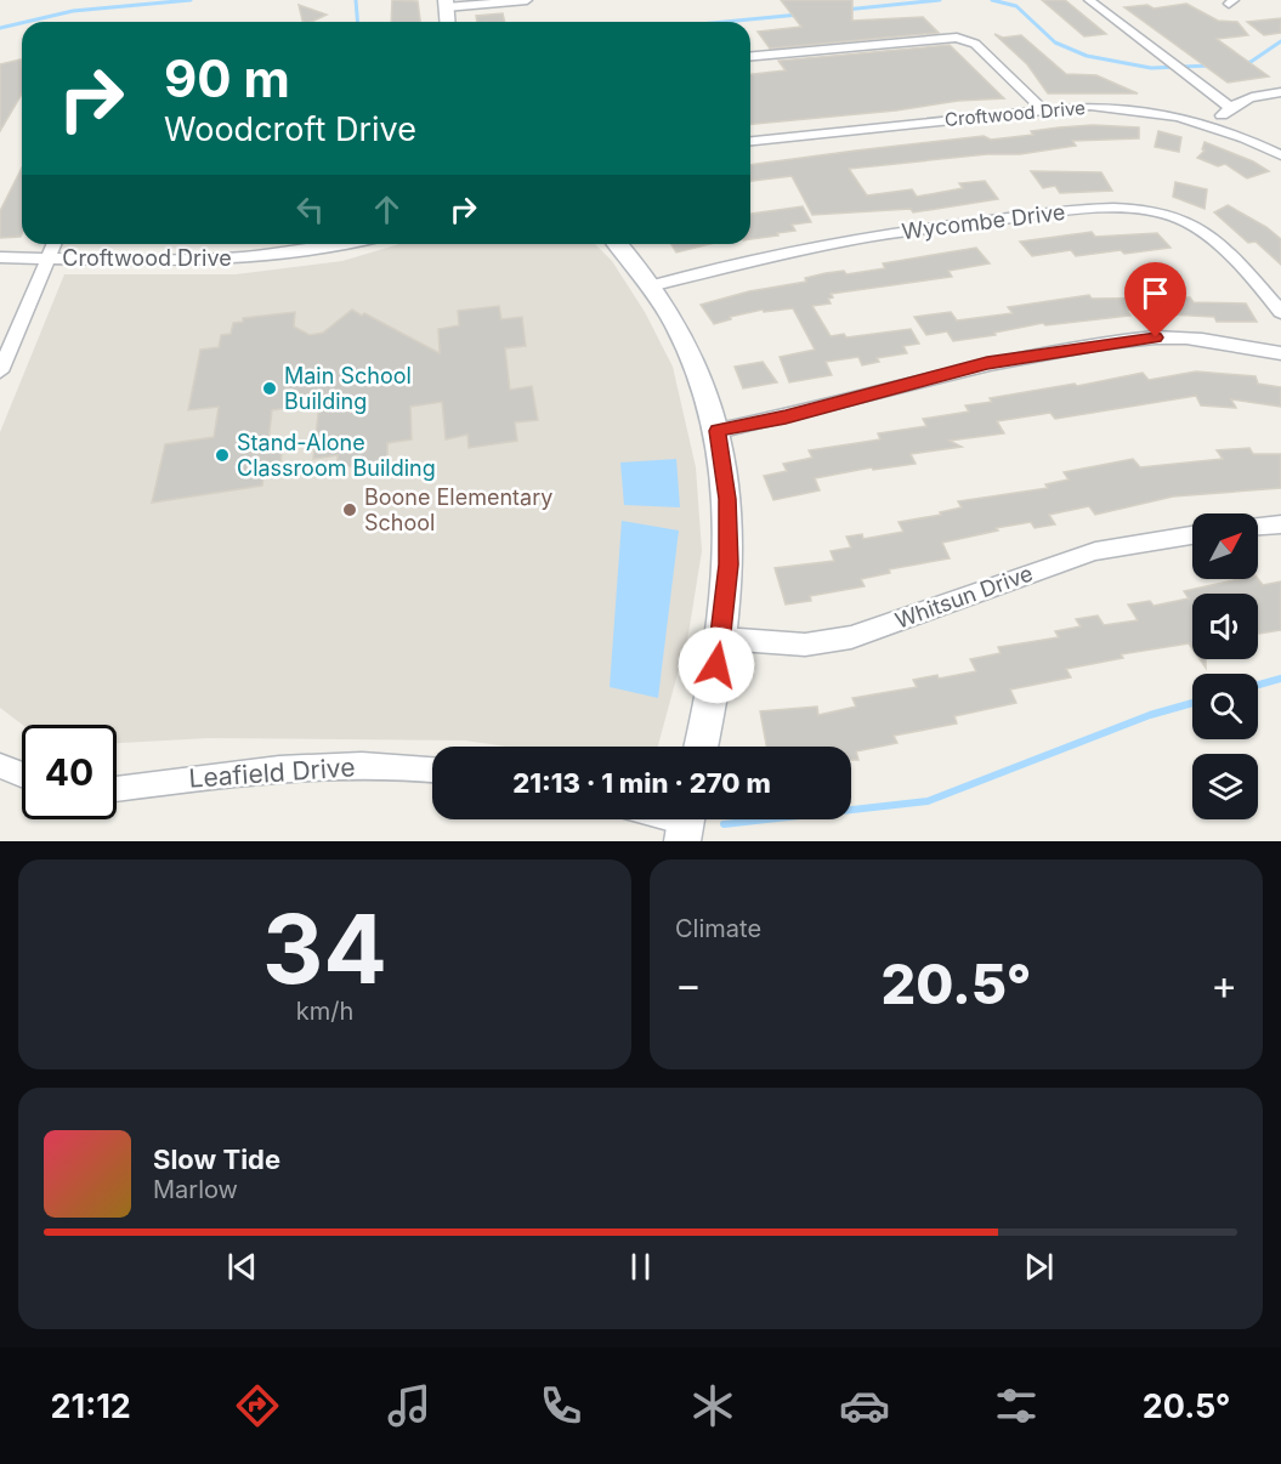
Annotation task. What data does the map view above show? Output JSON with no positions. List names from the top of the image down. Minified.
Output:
{"streets":{"street":["Croftwood Drive","Wycombe Drive","Whitsun Drive","Leafield Drive"]},"places":["Main School Building","Stand-Alone Classroom Building","Boone Elementary School"],"north":"top right","page":{"turn":["90 m","Woodcroft Drive"],"limit":"40","trip":"21:13 · 1 min · 270 m","tile":[["34","km/h"],"Climate"],"heat":["−","20.5°","+"],"song":["Slow Tide","Marlow"],"tabs":["21:12","20.5°"]}}
